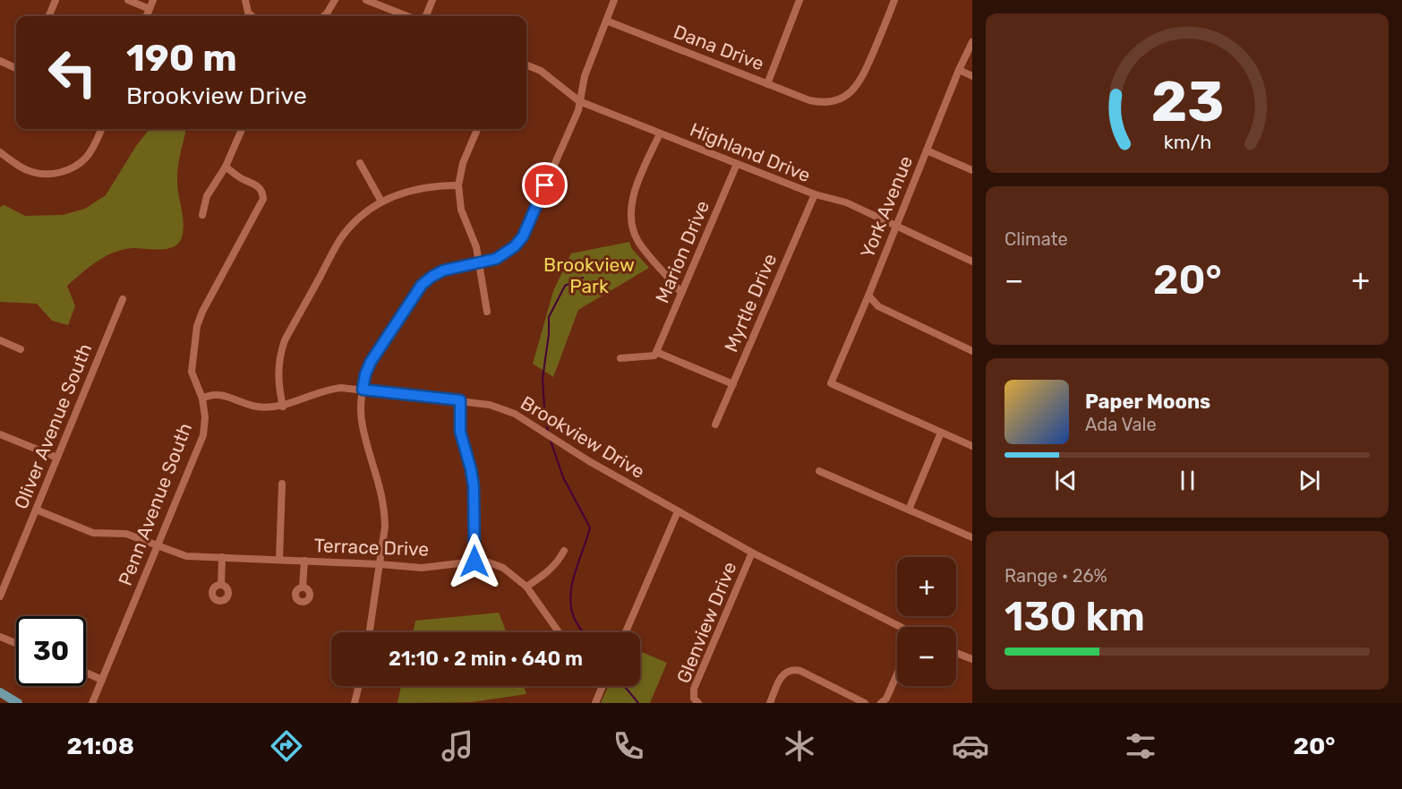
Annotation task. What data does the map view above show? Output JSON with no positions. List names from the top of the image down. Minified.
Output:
{"streets":{"street":["Dana Drive","Highland Drive","York Avenue","Marion Drive","Myrtle Drive","Oliver Avenue South","Brookview Drive","Penn Avenue South","Terrace Drive","Glenview Drive"]},"crossings":[["Highland Drive","York Avenue"],["Highland Drive","Marion Drive"],["Highland Drive","Myrtle Drive"],["Oliver Avenue South","Terrace Drive"],["Brookview Drive","Penn Avenue South"],["Brookview Drive","Glenview Drive"],["Penn Avenue South","Terrace Drive"]],"parks":["Brookview Park"],"page":{"turn":["190 m","Brookview Drive"],"tile":["Climate",["Range · 26%","130 km"]],"heat":["−","20°","+"],"song":["Paper Moons","Ada Vale"],"map_buttons":["+","−"],"limit":"30","trip":"21:10 · 2 min · 640 m","tabs":["21:08","20°"],"gauge":["23","km/h"]}}
